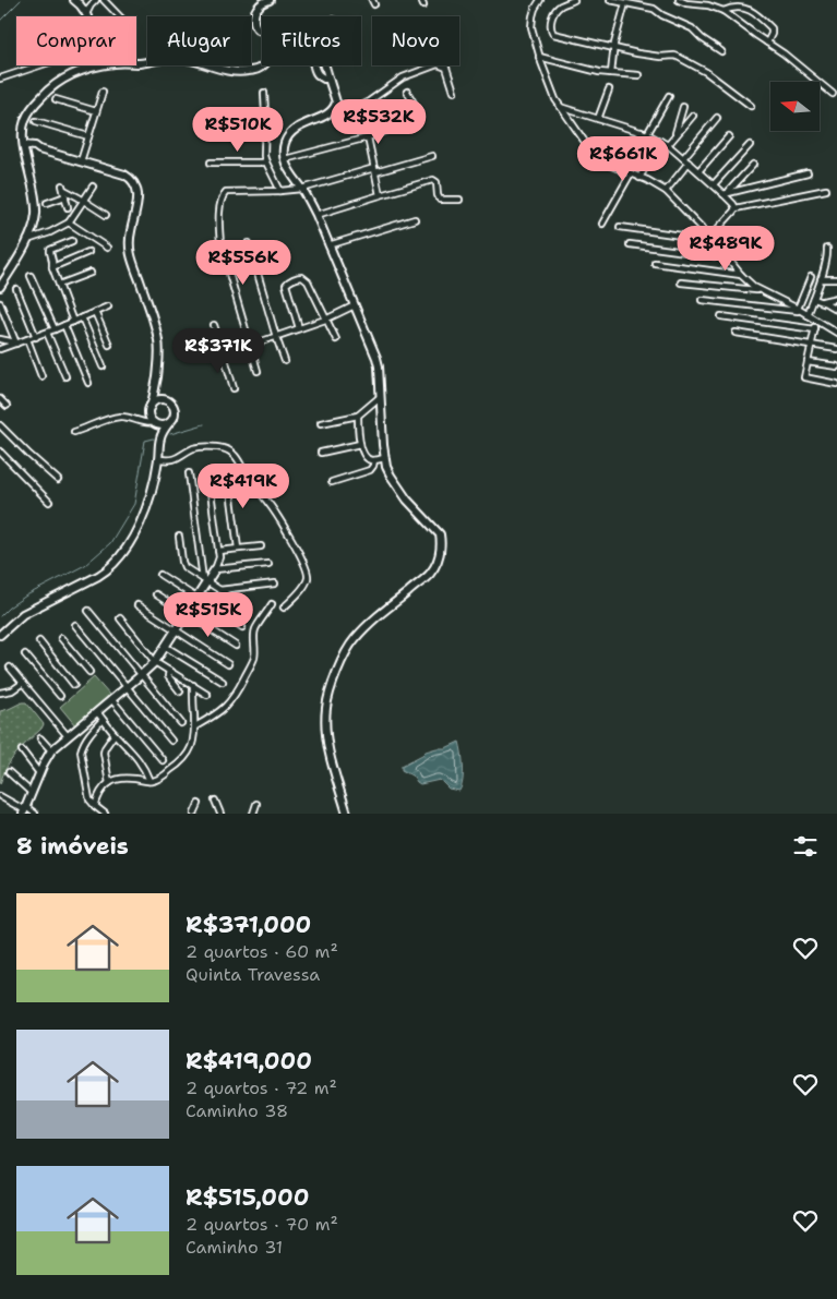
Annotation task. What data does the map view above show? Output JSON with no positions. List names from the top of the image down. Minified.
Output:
{"north":"left","page":{"chip":["Comprar","Alugar","Filtros","Novo"],"price":["R$532K","R$510K","R$661K","R$489K","R$556K","R$371K","R$419K","R$515K"],"heading":"8 imóveis","list":[{"name":"R$371,000","note":"2 quartos · 60 m² · Quinta Travessa"},{"name":"R$419,000","note":"2 quartos · 72 m² · Caminho 38"},{"name":"R$515,000","note":"2 quartos · 70 m² · Caminho 31"}]}}
